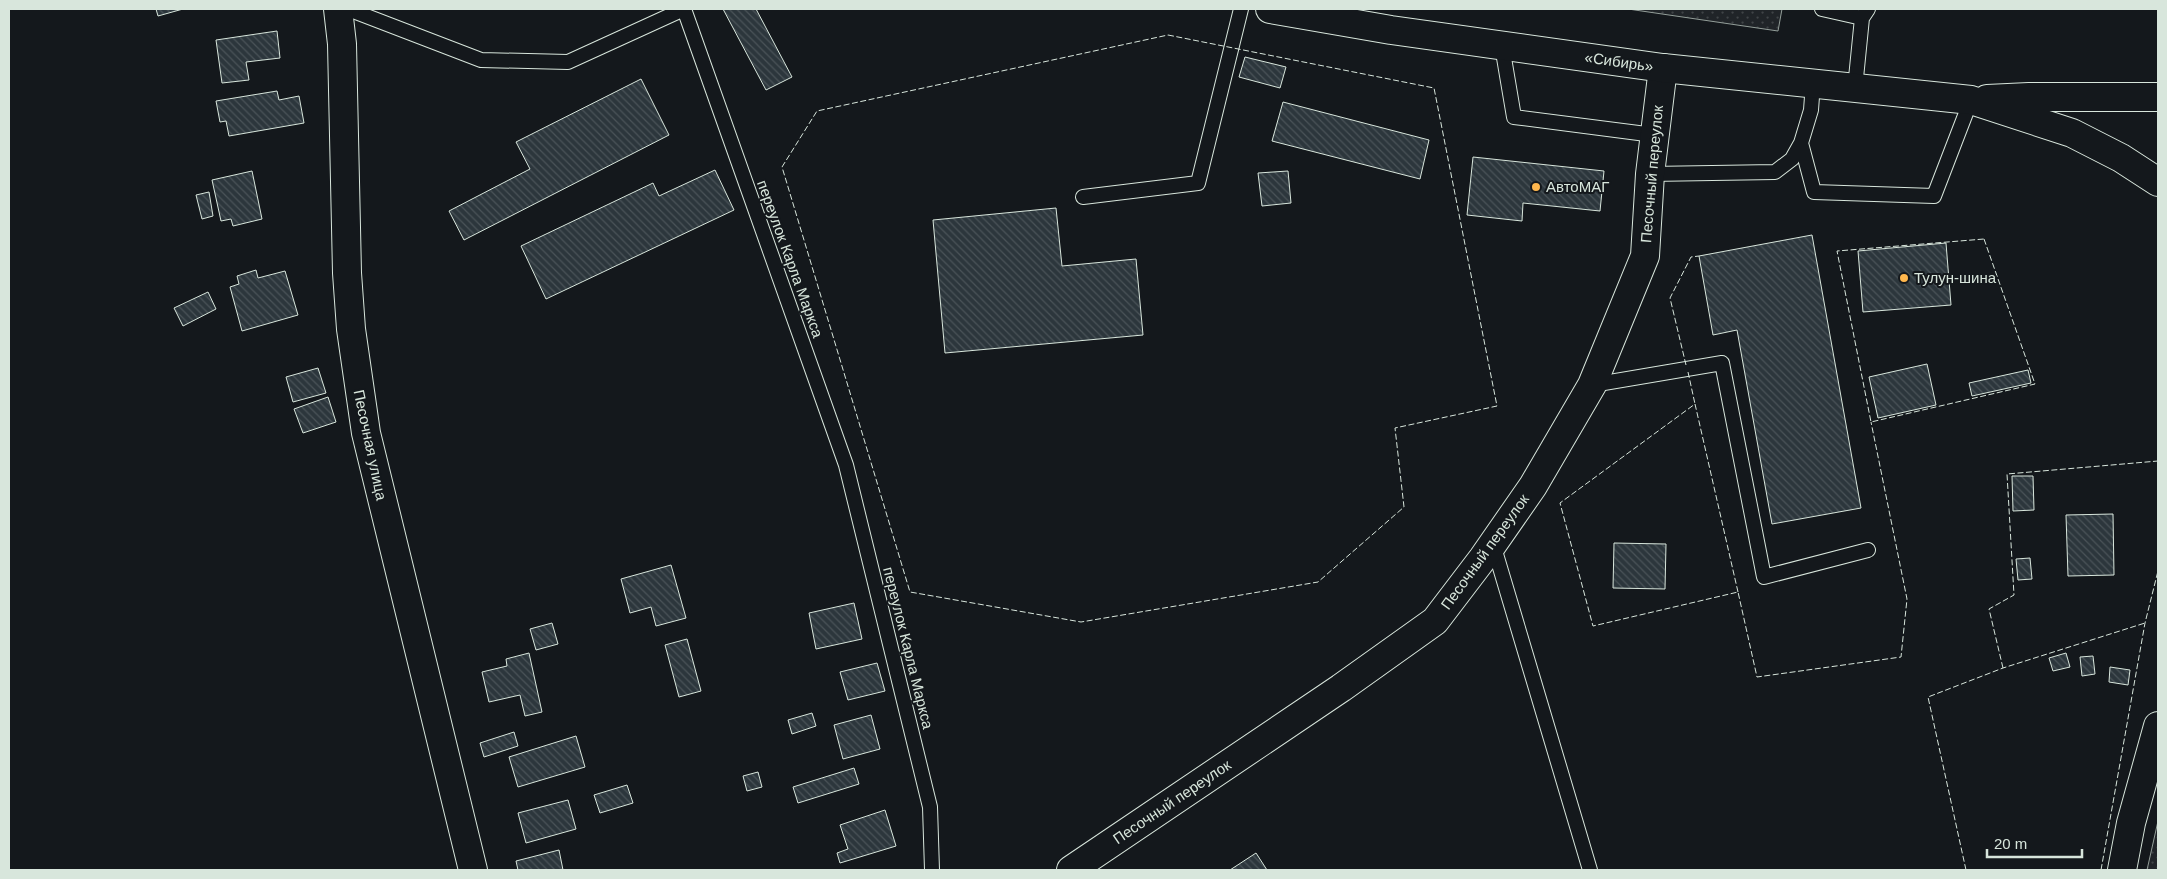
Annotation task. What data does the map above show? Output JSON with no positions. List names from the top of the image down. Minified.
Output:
{"streets":{"main road":["«Сибирь»","Песочный переулок","Песочная улица"],"lane":["переулок Карла Маркса"]},"crossings":[["«Сибирь»","Песочный переулок"]],"places":["АвтоМАГ","Тулун-шина"],"scale_bar":"20 m"}
